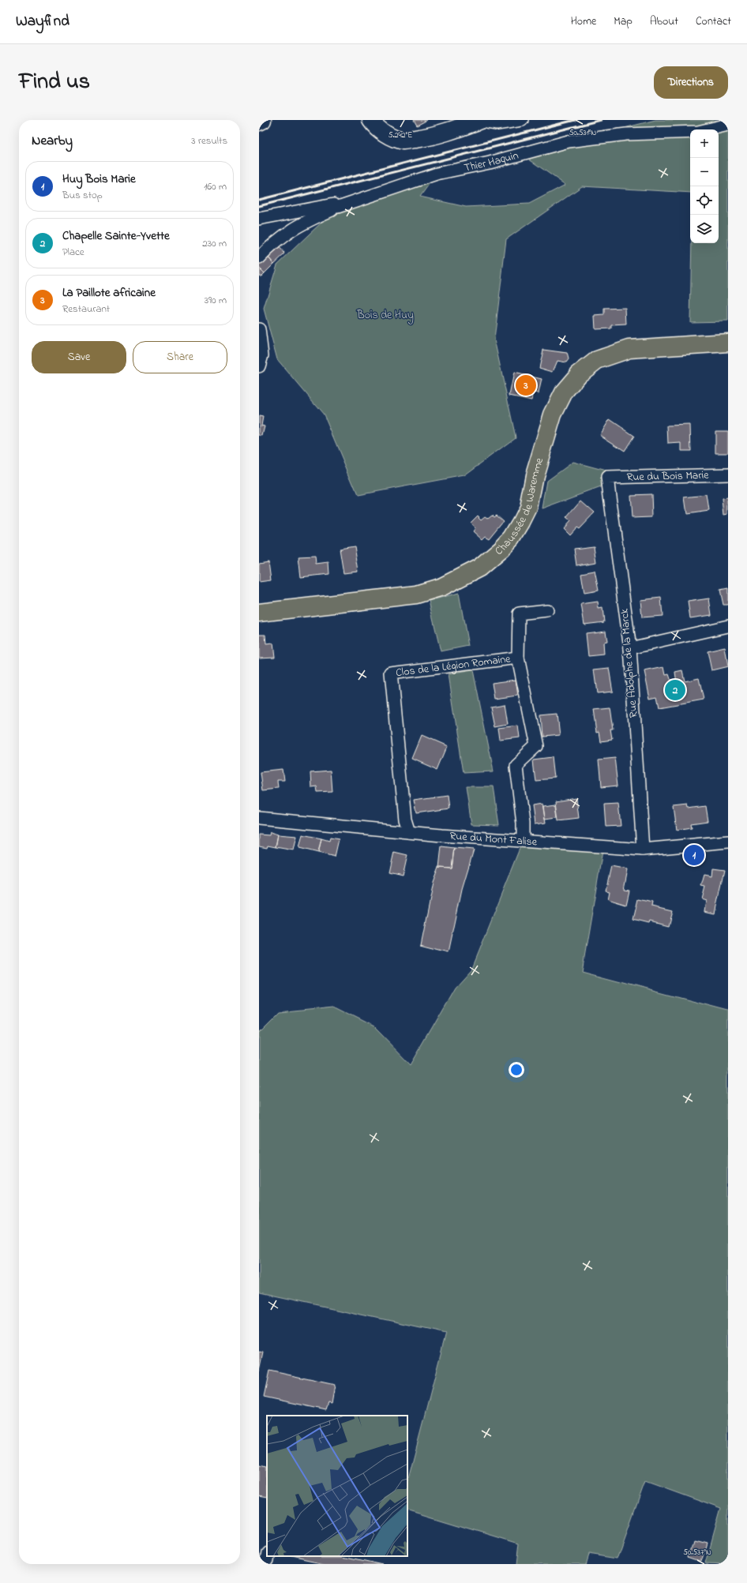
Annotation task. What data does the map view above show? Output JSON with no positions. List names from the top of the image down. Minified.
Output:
{"streets":{"main road":["Chaussée de Waremme"],"street":["Thier Haquin","Rue du Bois Marie","Rue Adolphe de la Marck","Clos de la Légion Romaine","Rue du Mont Falise"]},"crossings":[["Rue du Bois Marie","Rue Adolphe de la Marck"],["Rue Adolphe de la Marck","Rue du Mont Falise"],["Clos de la Légion Romaine","Rue du Mont Falise"]],"parks":["Bois de Huy"],"page":{"header":"Wayfind","nav":["Home","Map","About","Contact"],"title":"Find us","buttons":["Directions",["Save","Share"]],"heading":["Nearby","3 results"],"map_buttons":["+","−"],"list":[{"mark":"1","name":"Huy Bois Marie","note":"Bus stop","value":"160 m"},{"mark":"2","name":"Chapelle Sainte-Yvette","note":"Place","value":"230 m"},{"mark":"3","name":"La Paillote africaine","note":"Restaurant","value":"390 m"}],"pins":["3","2","1"]},"coordinates":["50.531°N","5.242°E","50.537°N"]}
